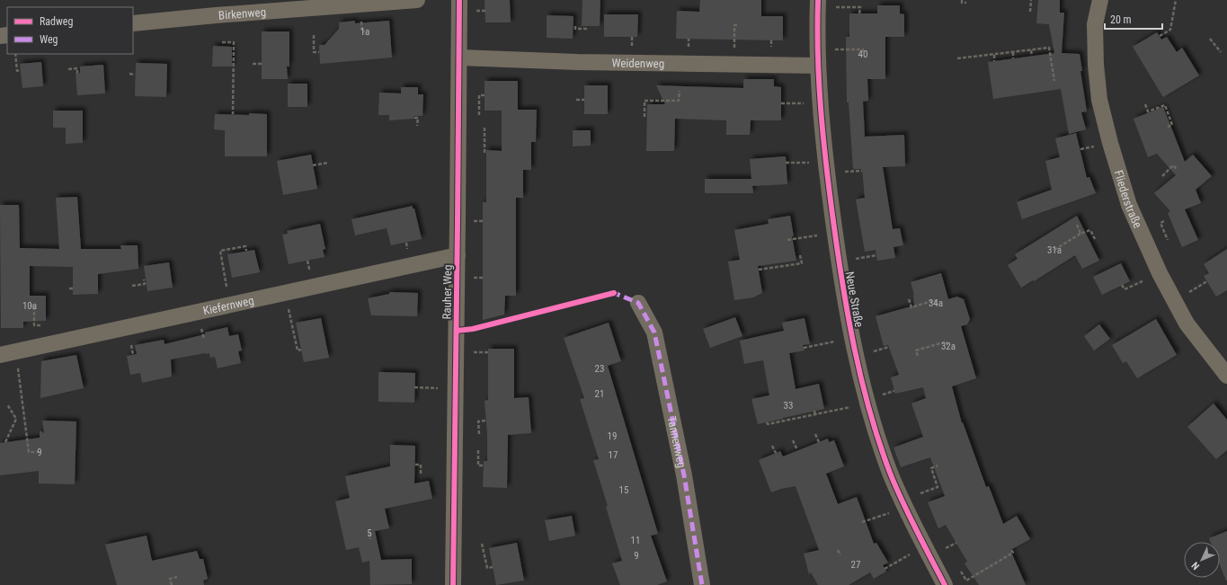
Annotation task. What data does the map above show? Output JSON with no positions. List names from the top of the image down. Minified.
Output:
{"streets":{"street":["Birkenweg","Weidenweg","Fliederstraße","Rauher Weg","Neue Straße","Kiefernweg","Tannenweg"]},"crossings":[["Weidenweg","Rauher Weg"],["Weidenweg","Neue Straße"],["Rauher Weg","Kiefernweg"]],"house_numbers":["1a","40","31a","34a","10a","32a","23","21","33","19","9","17","15","5","11","9","27"],"legend":["Radweg","Weg"],"scale_bar":"20 m","north":"bottom left"}
